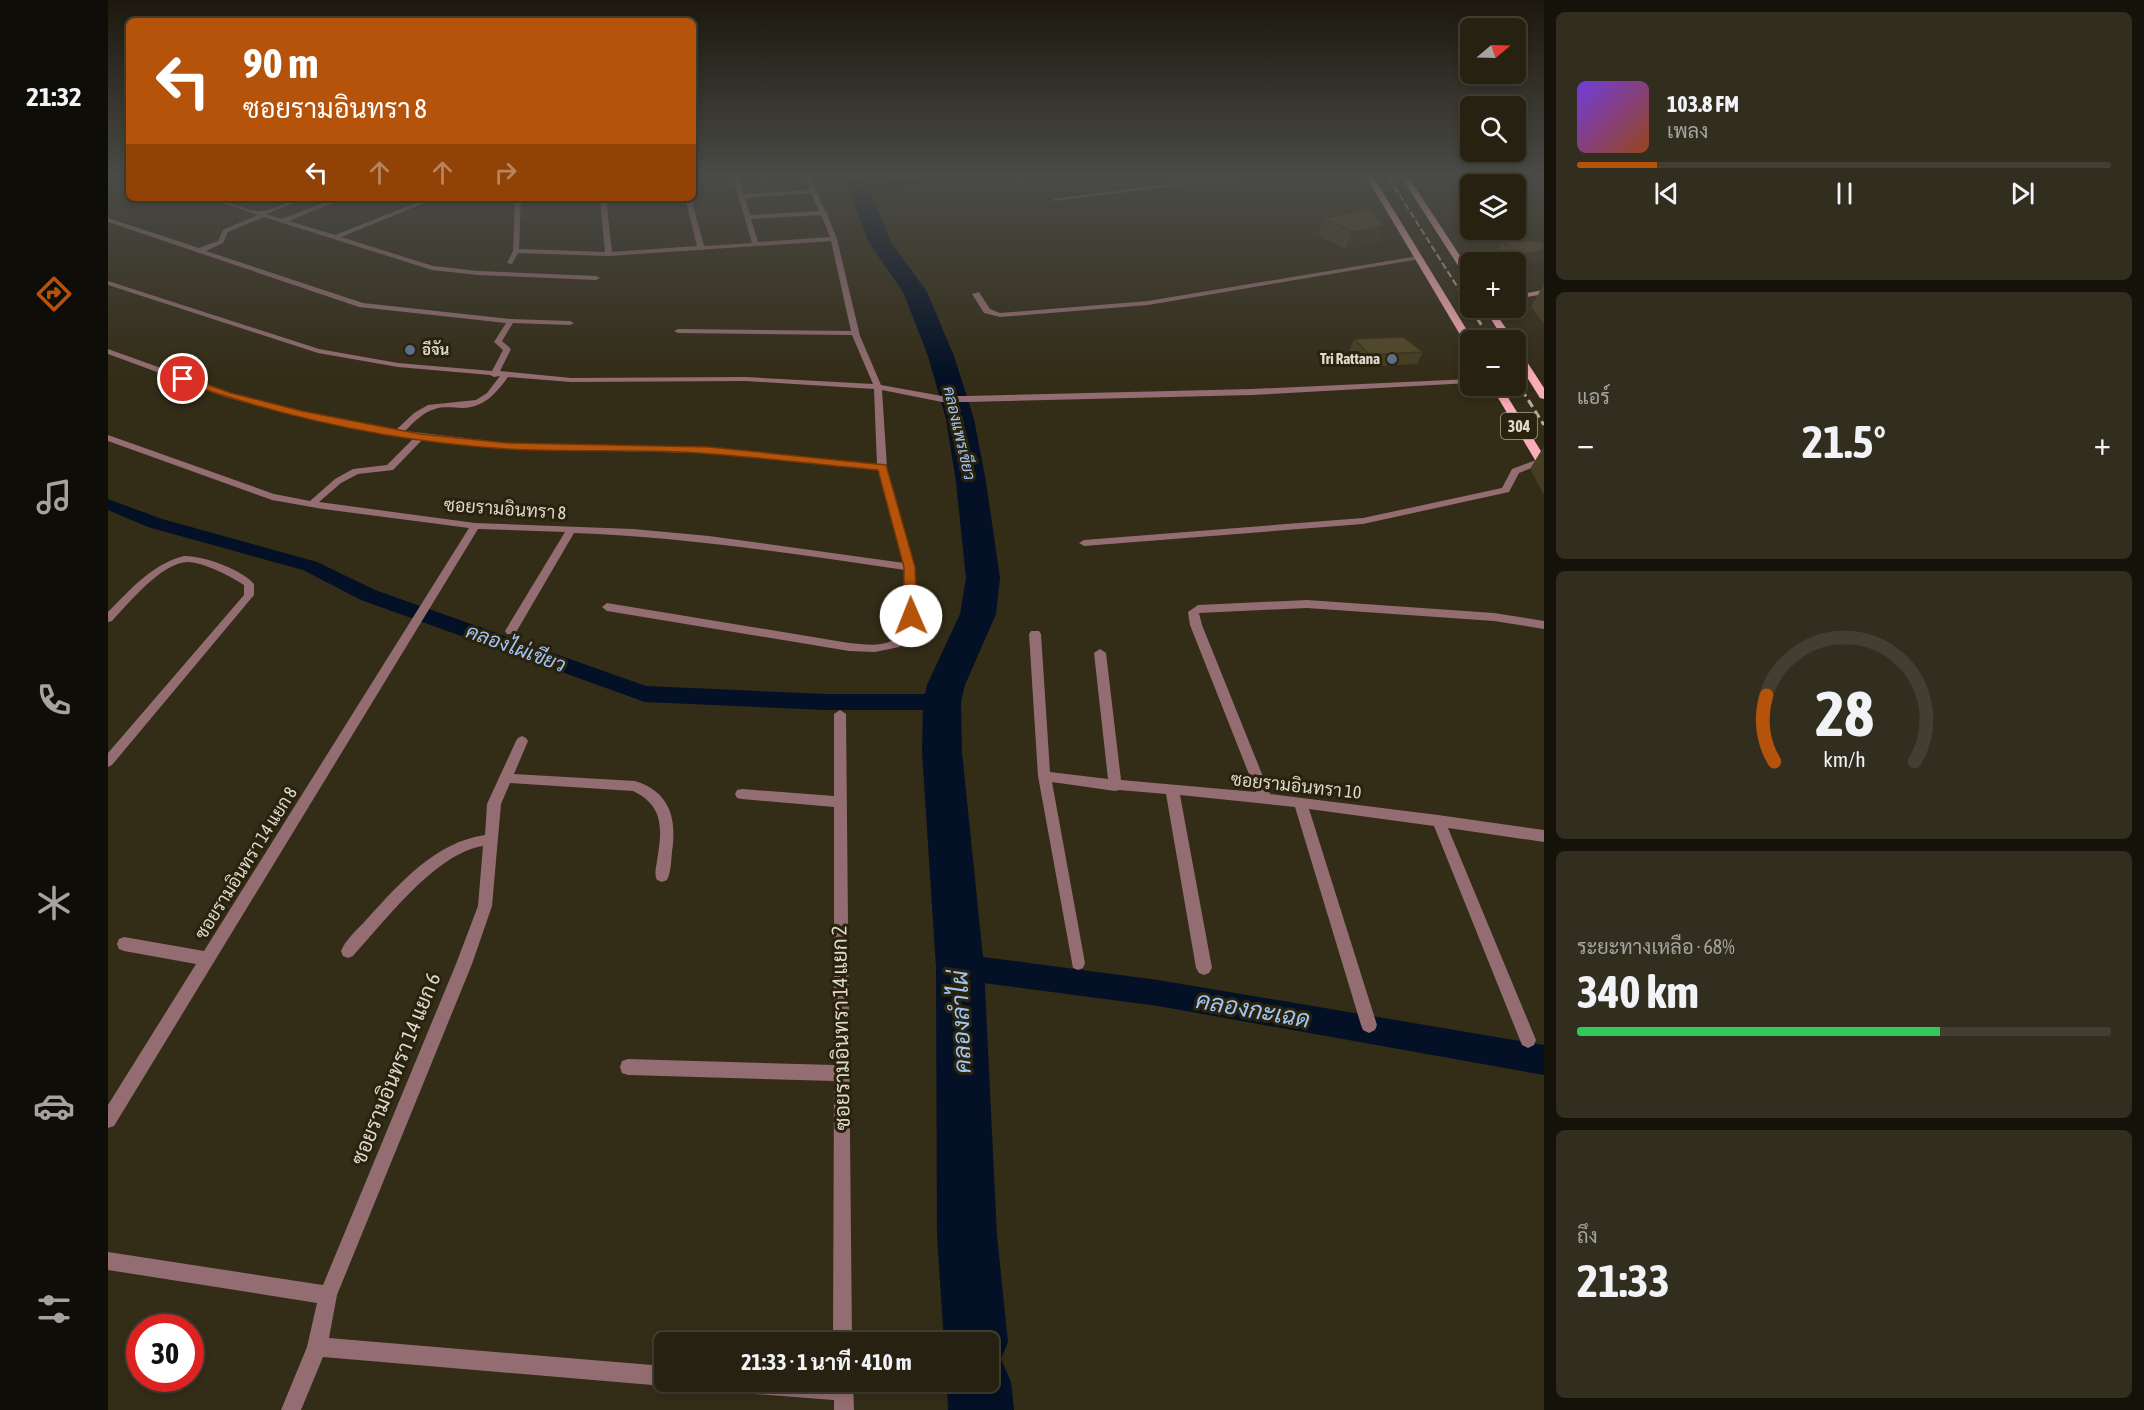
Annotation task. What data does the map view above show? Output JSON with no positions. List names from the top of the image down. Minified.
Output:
{"streets":{"main road":["304"],"street":["ซอยรามอินทรา 8","ซอยรามอินทรา 10","ซอยรามอินทรา 14 แยก 8","ซอยรามอินทรา 14 แยก 2","ซอยรามอินทรา 14 แยก 6"]},"crossings":[["ซอยรามอินทรา 8","ซอยรามอินทรา 14 แยก 8"]],"water":["คลองแพรเขียว","คลองไผ่เขียว","คลองกะเฉด","คลองลำไผ่"],"places":["อีจัน","Tri Rattana"],"north":"right","page":{"tabs":"21:32","map_buttons":["+","−"],"turn":["90 m","ซอยรามอินทรา 8"],"song":["103.8 FM","เพลง"],"tile":["แอร์",["ระยะทางเหลือ · 68%","340 km"],["ถึง","21:33"]],"heat":["−","21.5°","+"],"limit":"30","trip":"21:33 · 1 นาที · 410 m","gauge":["28","km/h"]}}
